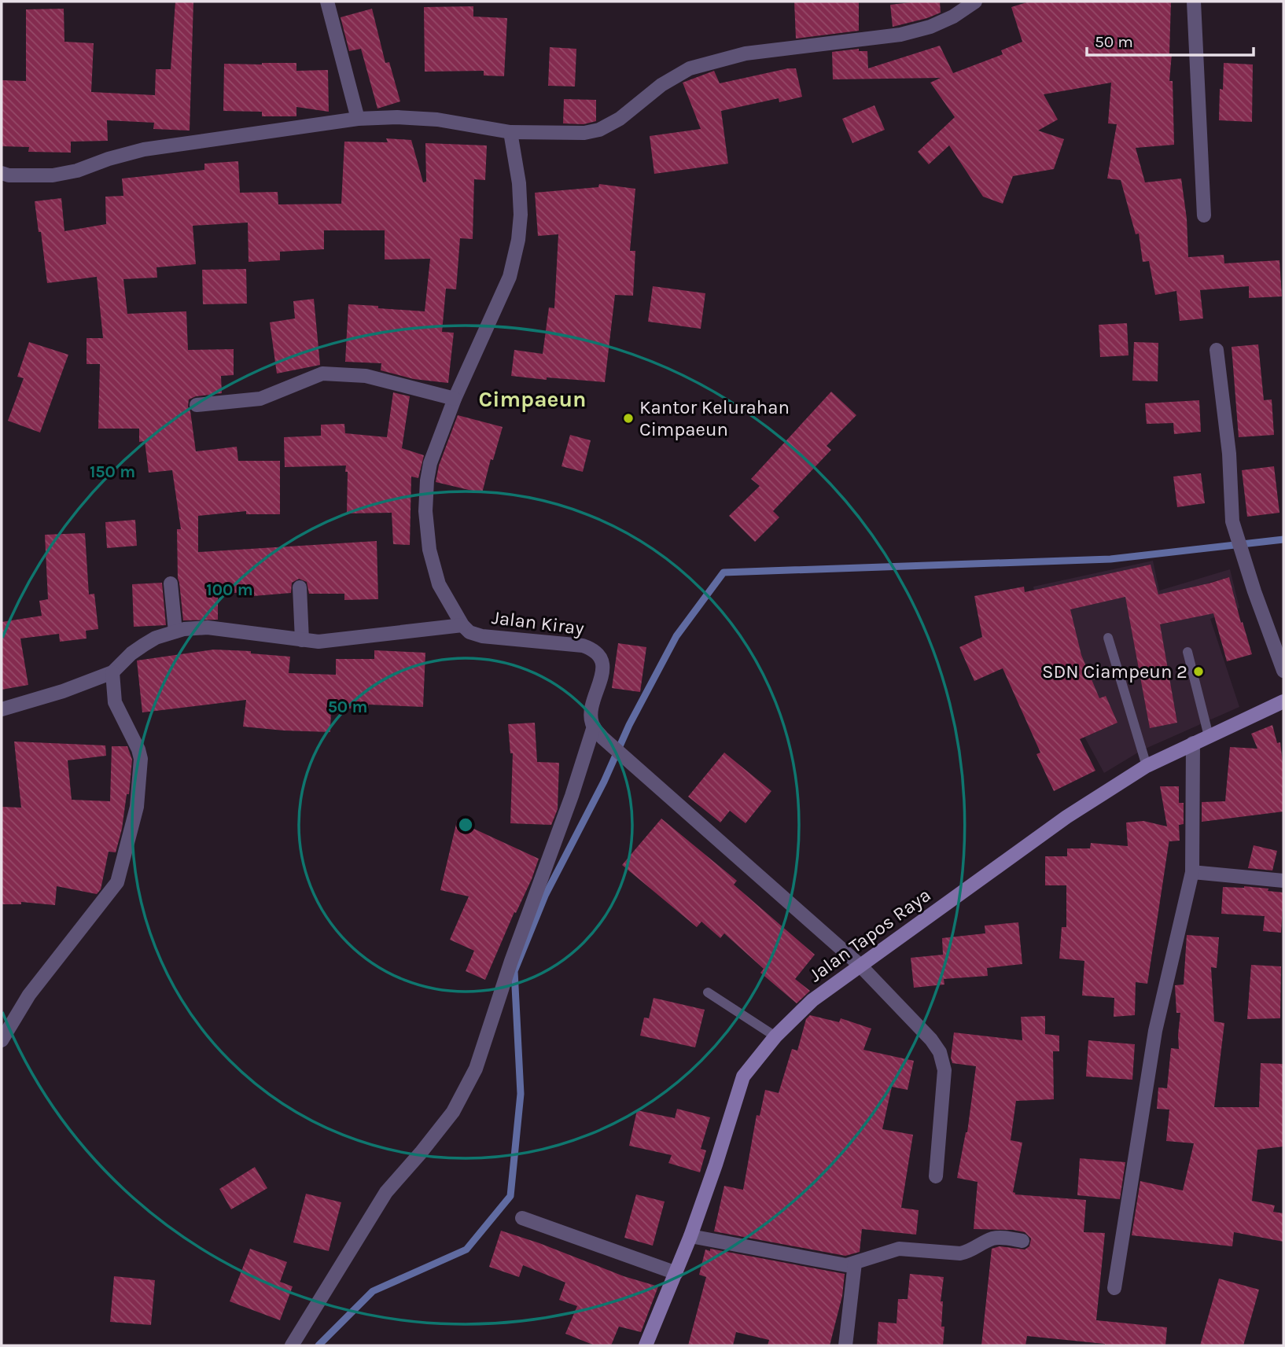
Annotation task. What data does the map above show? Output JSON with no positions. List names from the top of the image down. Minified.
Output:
{"streets":{"main road":["Jalan Tapos Raya"],"street":["Jalan Kiray"]},"districts":["Cimpaeun"],"places":["Kantor Kelurahan Cimpaeun","SDN Ciampeun 2"],"scale_bar":"50 m","rings":["150 m","100 m","50 m"]}
